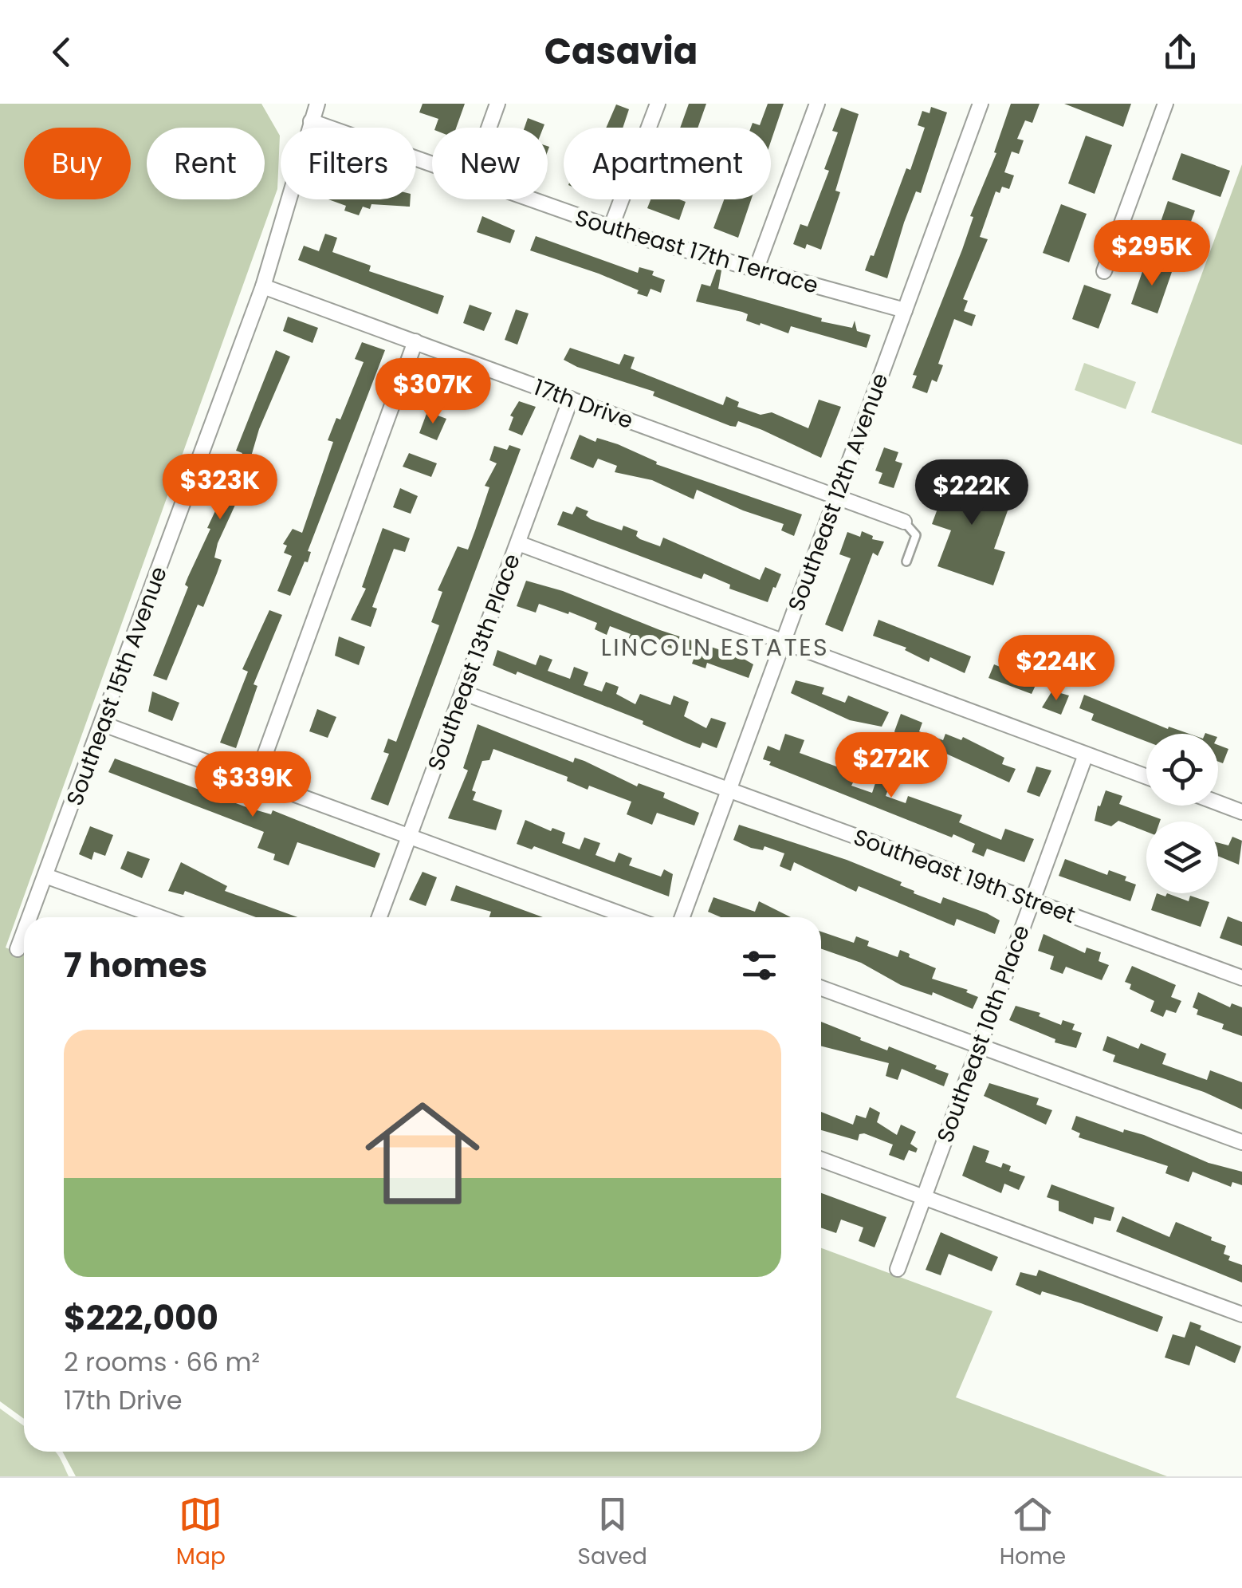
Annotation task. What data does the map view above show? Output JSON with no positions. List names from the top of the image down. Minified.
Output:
{"streets":{"street":["Southeast 17th Terrace","17th Drive","Southeast 12th Avenue","Southeast 13th Place","Southeast 15th Avenue","Southeast 19th Street","Southeast 10th Place"]},"crossings":[["Southeast 17th Terrace","Southeast 12th Avenue"],["Southeast 17th Terrace","Southeast 15th Avenue"],["17th Drive","Southeast 12th Avenue"],["17th Drive","Southeast 13th Place"],["17th Drive","Southeast 15th Avenue"],["Southeast 12th Avenue","Southeast 19th Street"],["Southeast 13th Place","Southeast 19th Street"],["Southeast 19th Street","Southeast 10th Place"]],"districts":["LINCOLN ESTATES"],"page":{"header":"Casavia","chip":["Buy","Rent","Filters","New","Apartment"],"price":["$295K","$307K","$323K","$222K","$224K","$272K","$339K"],"heading":"7 homes","list":[{"name":"$222,000","note":"2 rooms · 66 m² · 17th Drive"}],"tabs":["Map","Saved","Home"]}}
